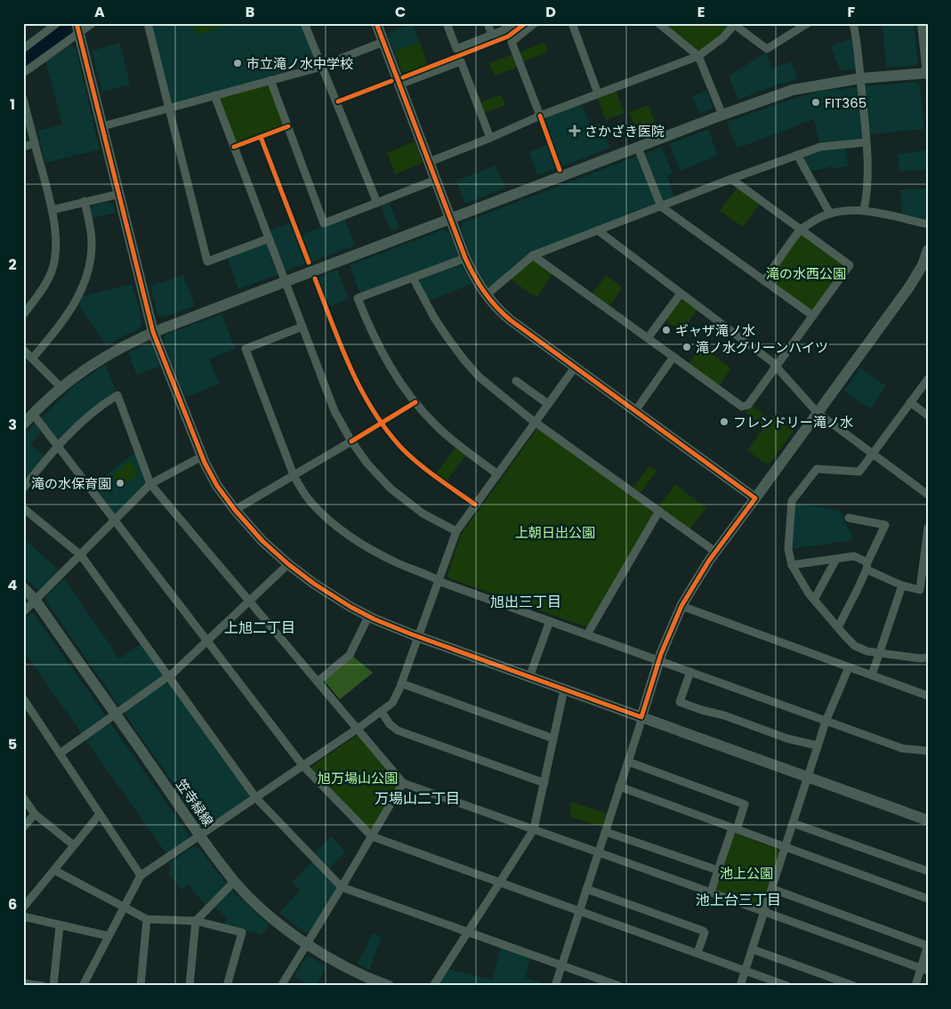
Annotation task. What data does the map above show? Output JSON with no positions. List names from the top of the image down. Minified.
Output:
{"streets":{"street":["笠寺緑線"]},"districts":["旭出三丁目","上旭二丁目","万場山二丁目","池上台三丁目"],"parks":["滝の水西公園","上朝日出公園","旭万場山公園","池上公園"],"places":{"other":["市立滝ノ水中学校","FIT365","ギャザ滝ノ水","滝ノ水グリーンハイツ","フレンドリー滝ノ水","滝の水保育園"],"health":["さかざき医院"]},"grid":{"columns":["A","B","C","D","E","F"],"rows":["1","2","3","4","5","6"]}}
